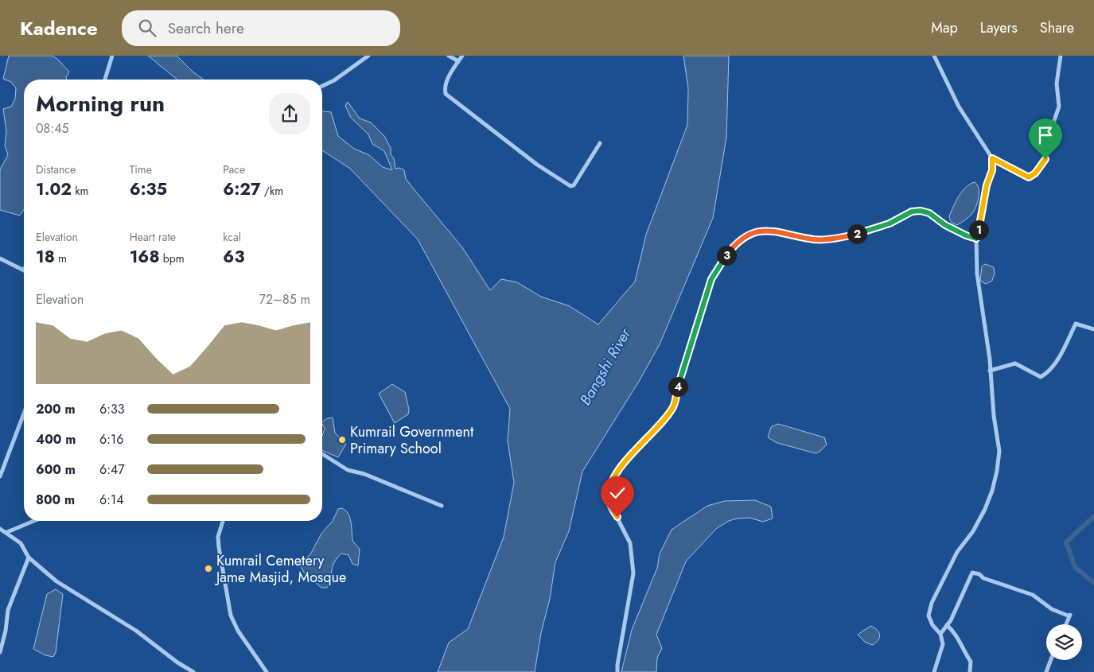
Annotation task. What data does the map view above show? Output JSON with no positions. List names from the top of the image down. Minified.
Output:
{"water":["Bangshi River"],"places":["Kumrail Government Primary School","Kumrail Cemetery Jame Masjid, Mosque"],"page":{"header":"Kadence","search":"Search here","nav":["Map","Layers","Share"],"heading":["Morning run","08:45"],"stats":[["Distance","1.02 km"],["Time","6:35"],["Pace","6:27 /km"],["Elevation","18 m"],["Heart rate","168 bpm"],["kcal","63"]],"pins":["1","2","3","4"],"chart":["Elevation","72–85 m"],"list":[{"name":"200 m","note":"6:33"},{"name":"400 m","note":"6:16"},{"name":"600 m","note":"6:47"},{"name":"800 m","note":"6:14"}]}}
